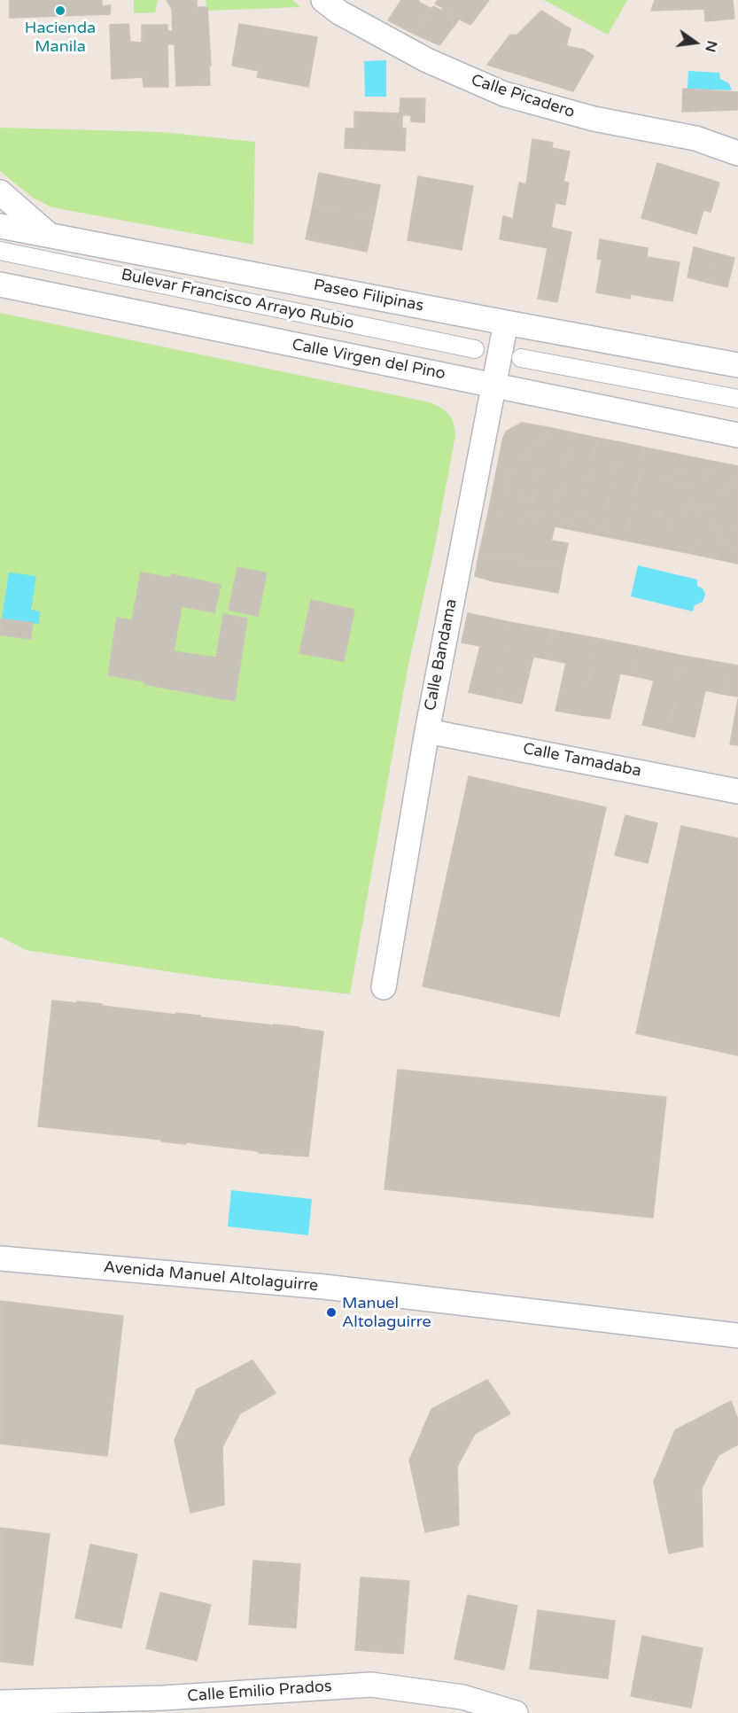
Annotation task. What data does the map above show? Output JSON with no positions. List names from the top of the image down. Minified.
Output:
{"streets":{"street":["Calle Picadero","Paseo Filipinas","Bulevar Francisco Arrayo Rubio","Calle Virgen del Pino","Calle Bandama","Calle Tamadaba","Avenida Manuel Altolaguirre","Calle Emilio Prados"]},"crossings":[["Paseo Filipinas","Calle Bandama"],["Calle Virgen del Pino","Calle Bandama"],["Calle Bandama","Calle Tamadaba"]],"places":["Hacienda Manila","Manuel Altolaguirre"],"north":"right"}
